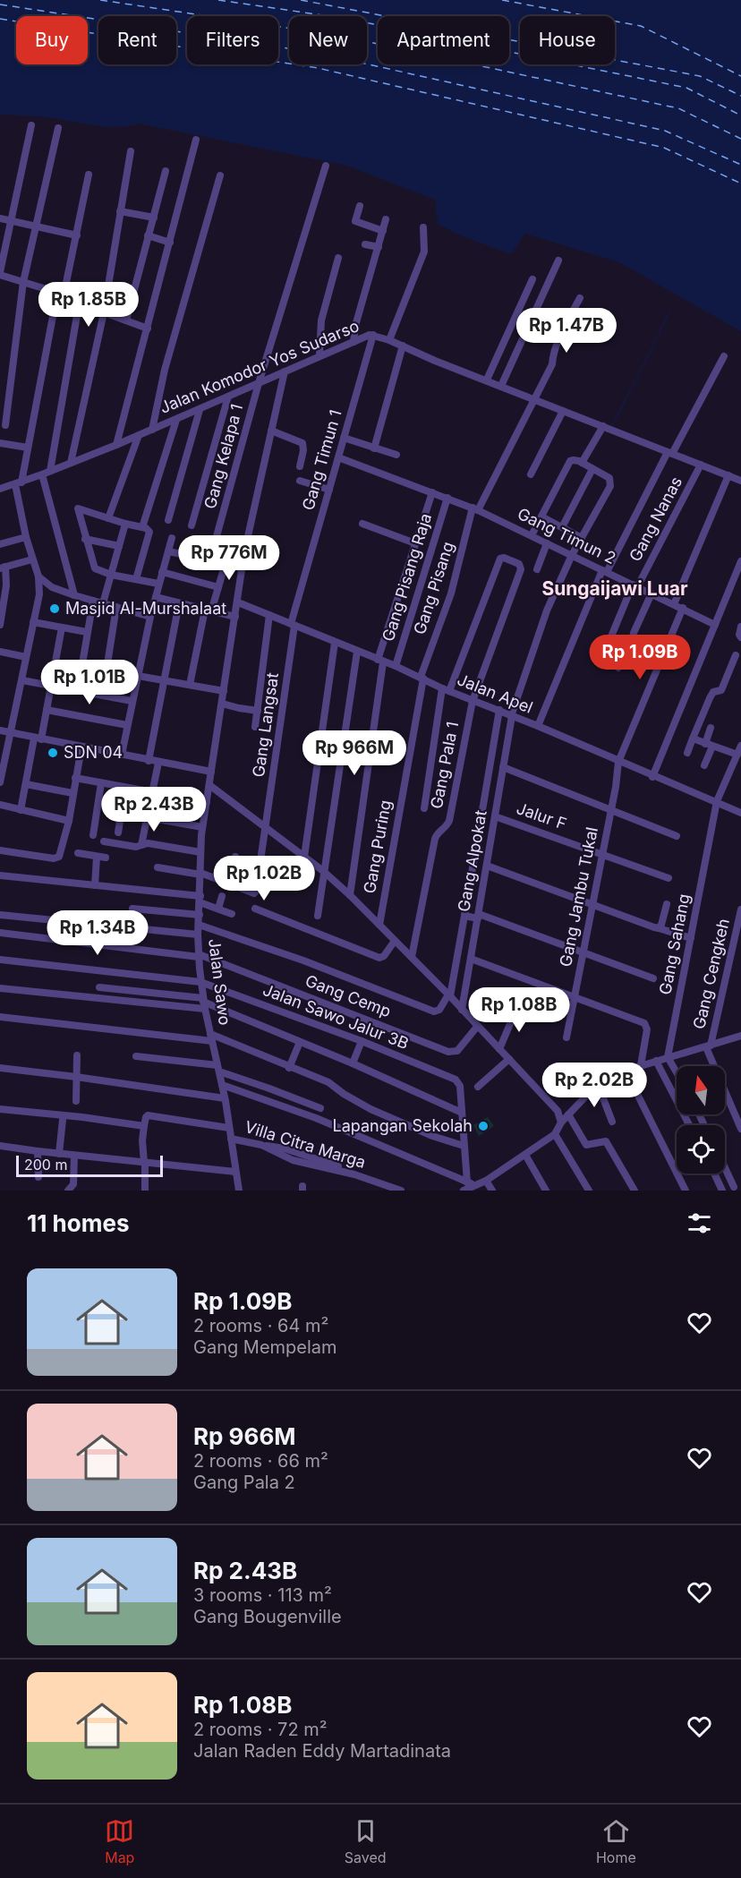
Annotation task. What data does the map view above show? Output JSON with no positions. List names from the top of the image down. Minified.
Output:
{"streets":{"street":["Jalan Komodor Yos Sudarso","Gang Kelapa 1","Gang Timun 1","Gang Nanas","Gang Timun 2","Gang Pisang Raja","Gang Pisang","Jalan Apel","Gang Langsat","Gang Pala 1","Jalur F","Gang Puring","Gang Alpokat","Gang Jambu Tukal","Gang Sahang","Gang Cengkeh","Jalan Sawo","Gang Cemp","Jalan Sawo Jalur 3B","Villa Citra Marga"]},"crossings":[["Jalan Komodor Yos Sudarso","Gang Kelapa 1"],["Jalan Komodor Yos Sudarso","Gang Timun 1"],["Jalan Komodor Yos Sudarso","Gang Nanas"],["Jalan Komodor Yos Sudarso","Gang Pisang"],["Jalan Komodor Yos Sudarso","Jalan Sawo"],["Gang Kelapa 1","Jalan Sawo"],["Gang Timun 1","Gang Timun 2"],["Gang Timun 1","Jalan Apel"],["Gang Timun 1","Gang Langsat"],["Gang Nanas","Gang Timun 2"],["Gang Timun 2","Gang Pisang Raja"],["Gang Timun 2","Gang Pisang"],["Gang Timun 2","Gang Alpokat"],["Gang Timun 2","Gang Jambu Tukal"],["Gang Pisang Raja","Jalan Apel"],["Gang Pisang","Jalan Apel"],["Gang Pisang","Gang Puring"],["Jalan Apel","Gang Langsat"],["Jalan Apel","Gang Pala 1"],["Jalan Apel","Gang Puring"],["Jalan Apel","Gang Alpokat"],["Jalan Apel","Gang Jambu Tukal"],["Jalan Apel","Gang Sahang"],["Jalan Apel","Jalan Sawo"],["Jalur F","Gang Alpokat"],["Jalur F","Gang Jambu Tukal"],["Jalan Sawo","Gang Cemp"],["Jalan Sawo","Jalan Sawo Jalur 3B"],["Jalan Sawo","Villa Citra Marga"]],"districts":["Sungaijawi Luar"],"places":["Masjid Al-Murshalaat","SDN 04","Lapangan Sekolah"],"scale_bar":"200 m","north":"top","page":{"chip":["Buy","Rent","Filters","New","Apartment","House"],"price":["Rp 1.85B","Rp 1.47B","Rp 776M","Rp 1.09B","Rp 1.01B","Rp 966M","Rp 2.43B","Rp 1.02B","Rp 1.34B","Rp 1.08B","Rp 2.02B"],"scale":"200 m","heading":"11 homes","list":[{"name":"Rp 1.09B","note":"2 rooms · 64 m² · Gang Mempelam"},{"name":"Rp 966M","note":"2 rooms · 66 m² · Gang Pala 2"},{"name":"Rp 2.43B","note":"3 rooms · 113 m² · Gang Bougenville"},{"name":"Rp 1.08B","note":"2 rooms · 72 m² · Jalan Raden Eddy Martadinata"}],"tabs":["Map","Saved","Home"]}}
